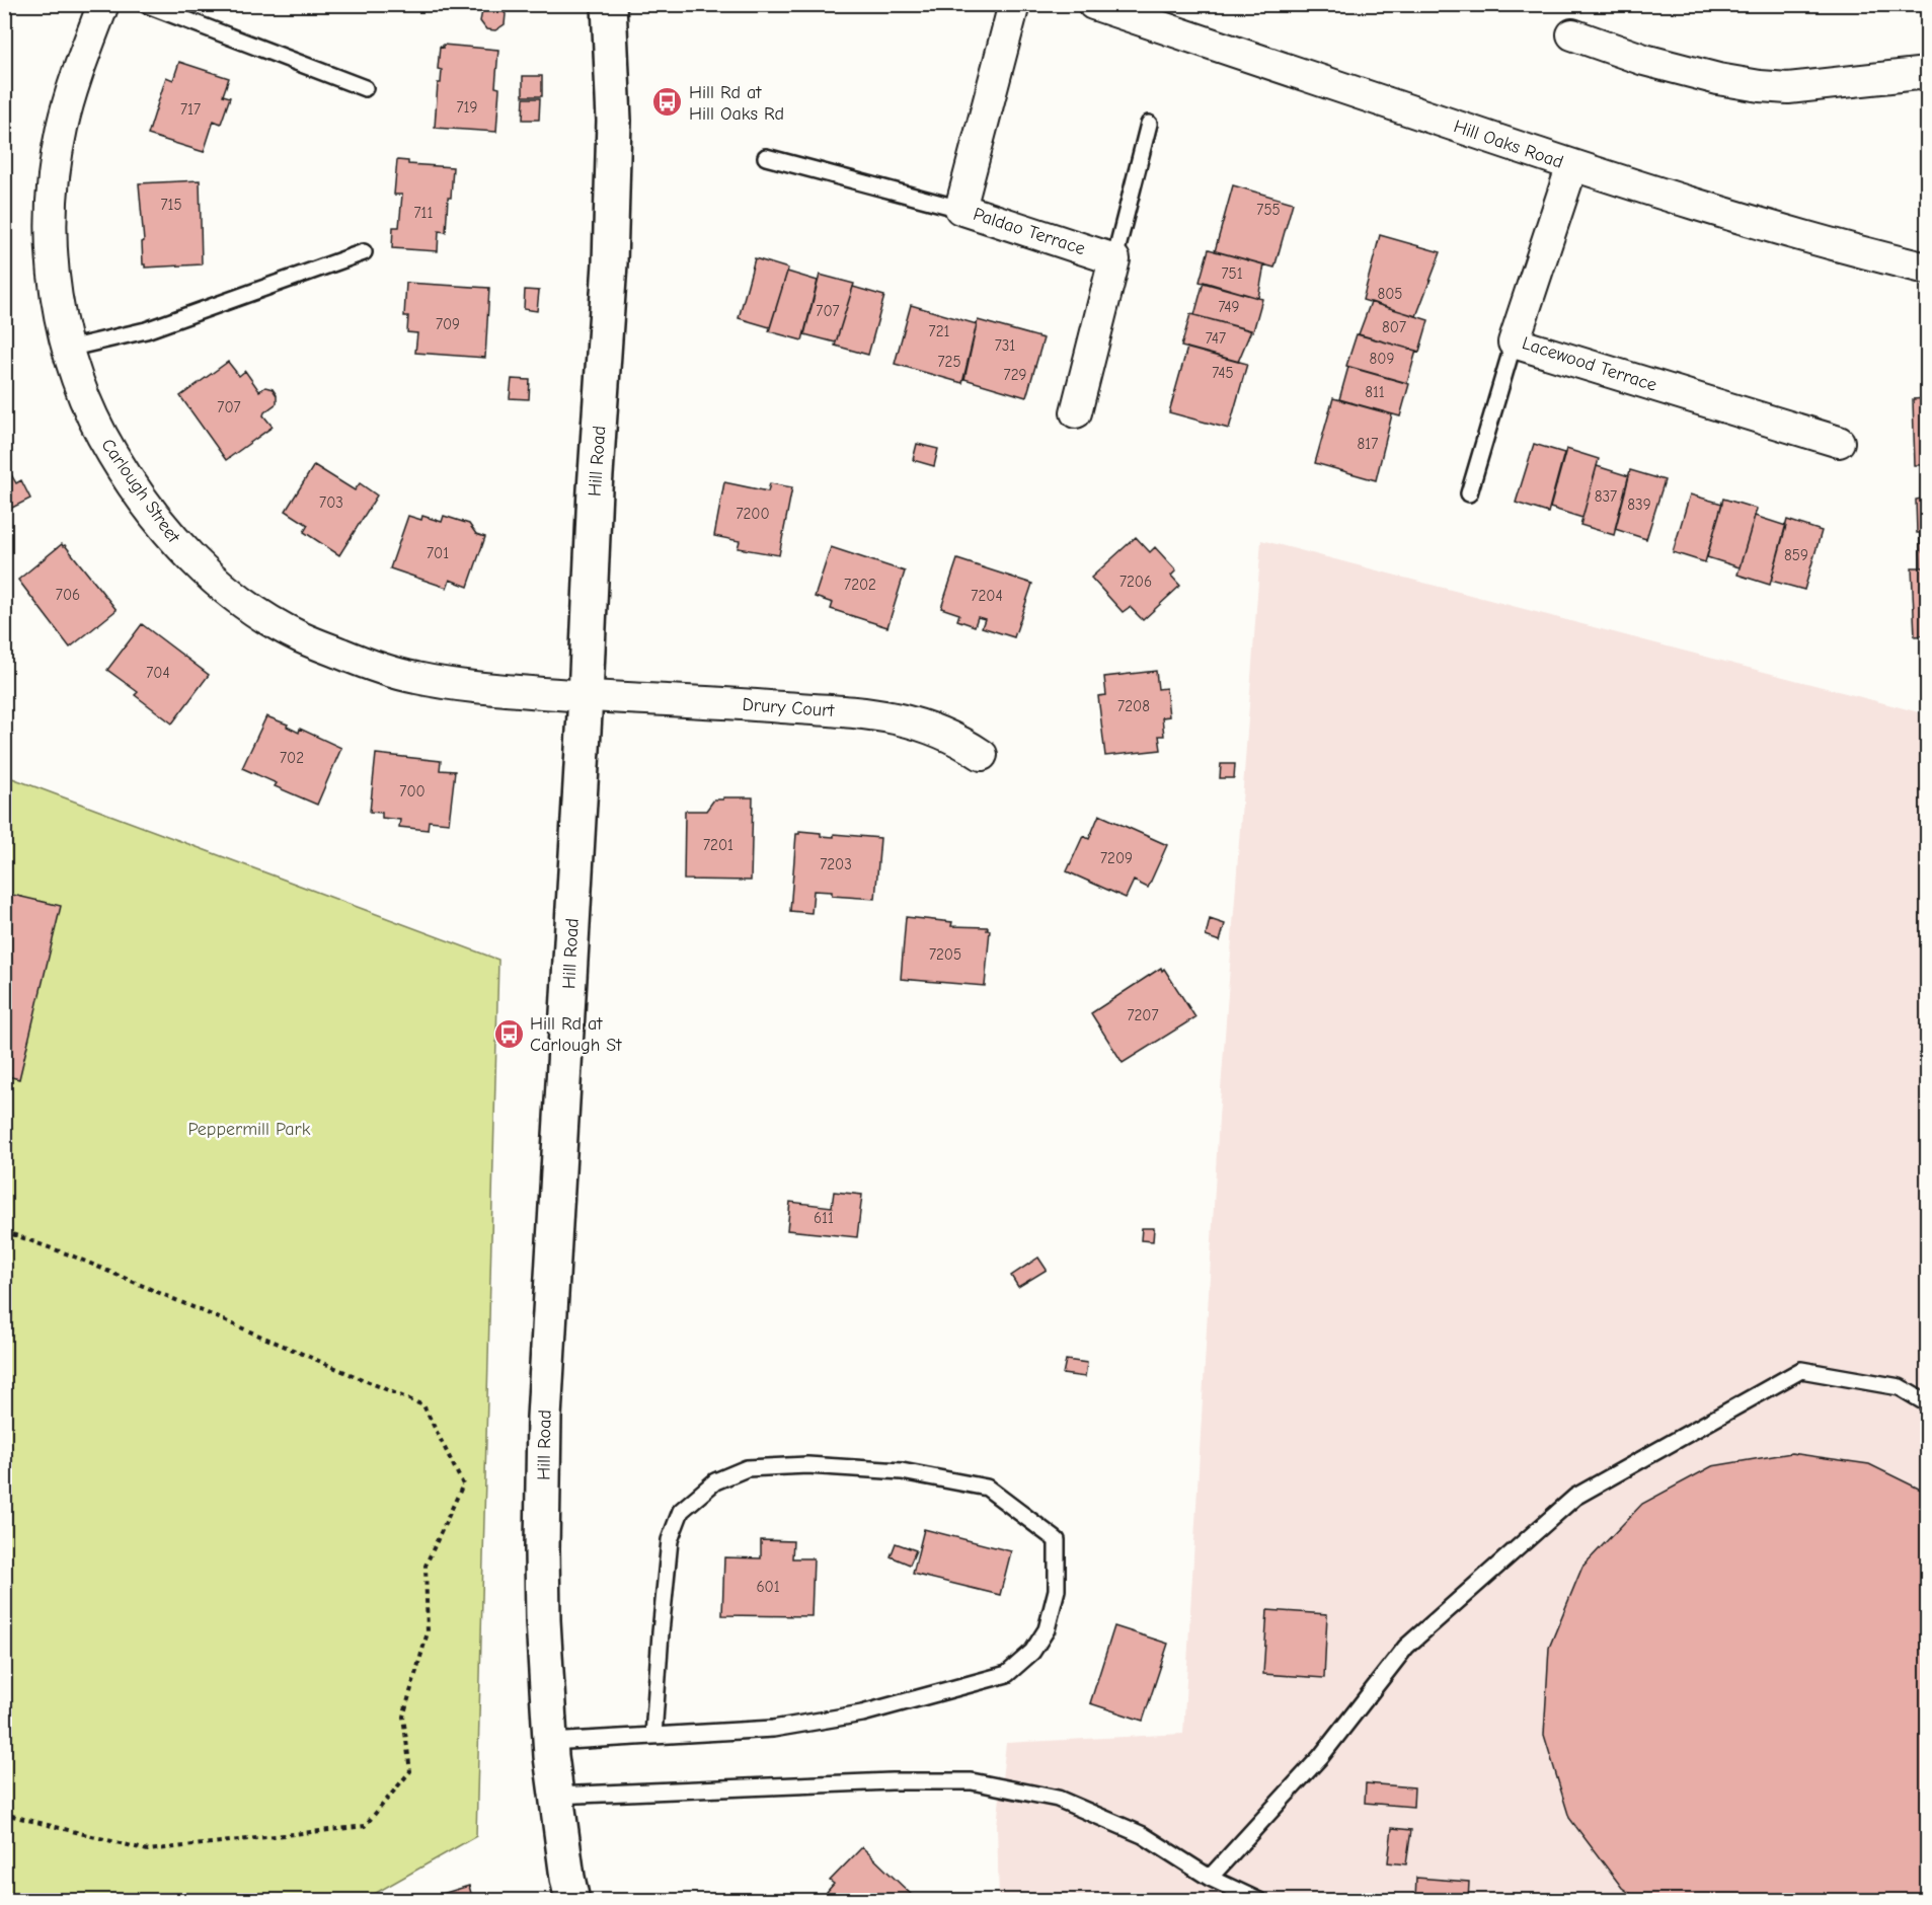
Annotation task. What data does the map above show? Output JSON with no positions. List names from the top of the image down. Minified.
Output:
{"streets":{"street":["Hill Oaks Road","Paldao Terrace","Lacewood Terrace","Hill Road","Carlough Street","Drury Court"]},"crossings":[["Hill Oaks Road","Lacewood Terrace"],["Hill Road","Carlough Street"],["Hill Road","Drury Court"],["Carlough Street","Drury Court"]],"parks":["Peppermill Park"],"places":{"bus stop":["Hill Rd at Hill Oaks Rd","Hill Rd at Carlough St"]},"house_numbers":["719","717","715","755","711","751","805","749","707","709","807","721","747","731","809","725","745","729","811","707","817","837","703","839","7200","701","859","7206","7202","706","7204","704","7208","702","700","7201","7209","7203","7205","7207","611","601"]}
